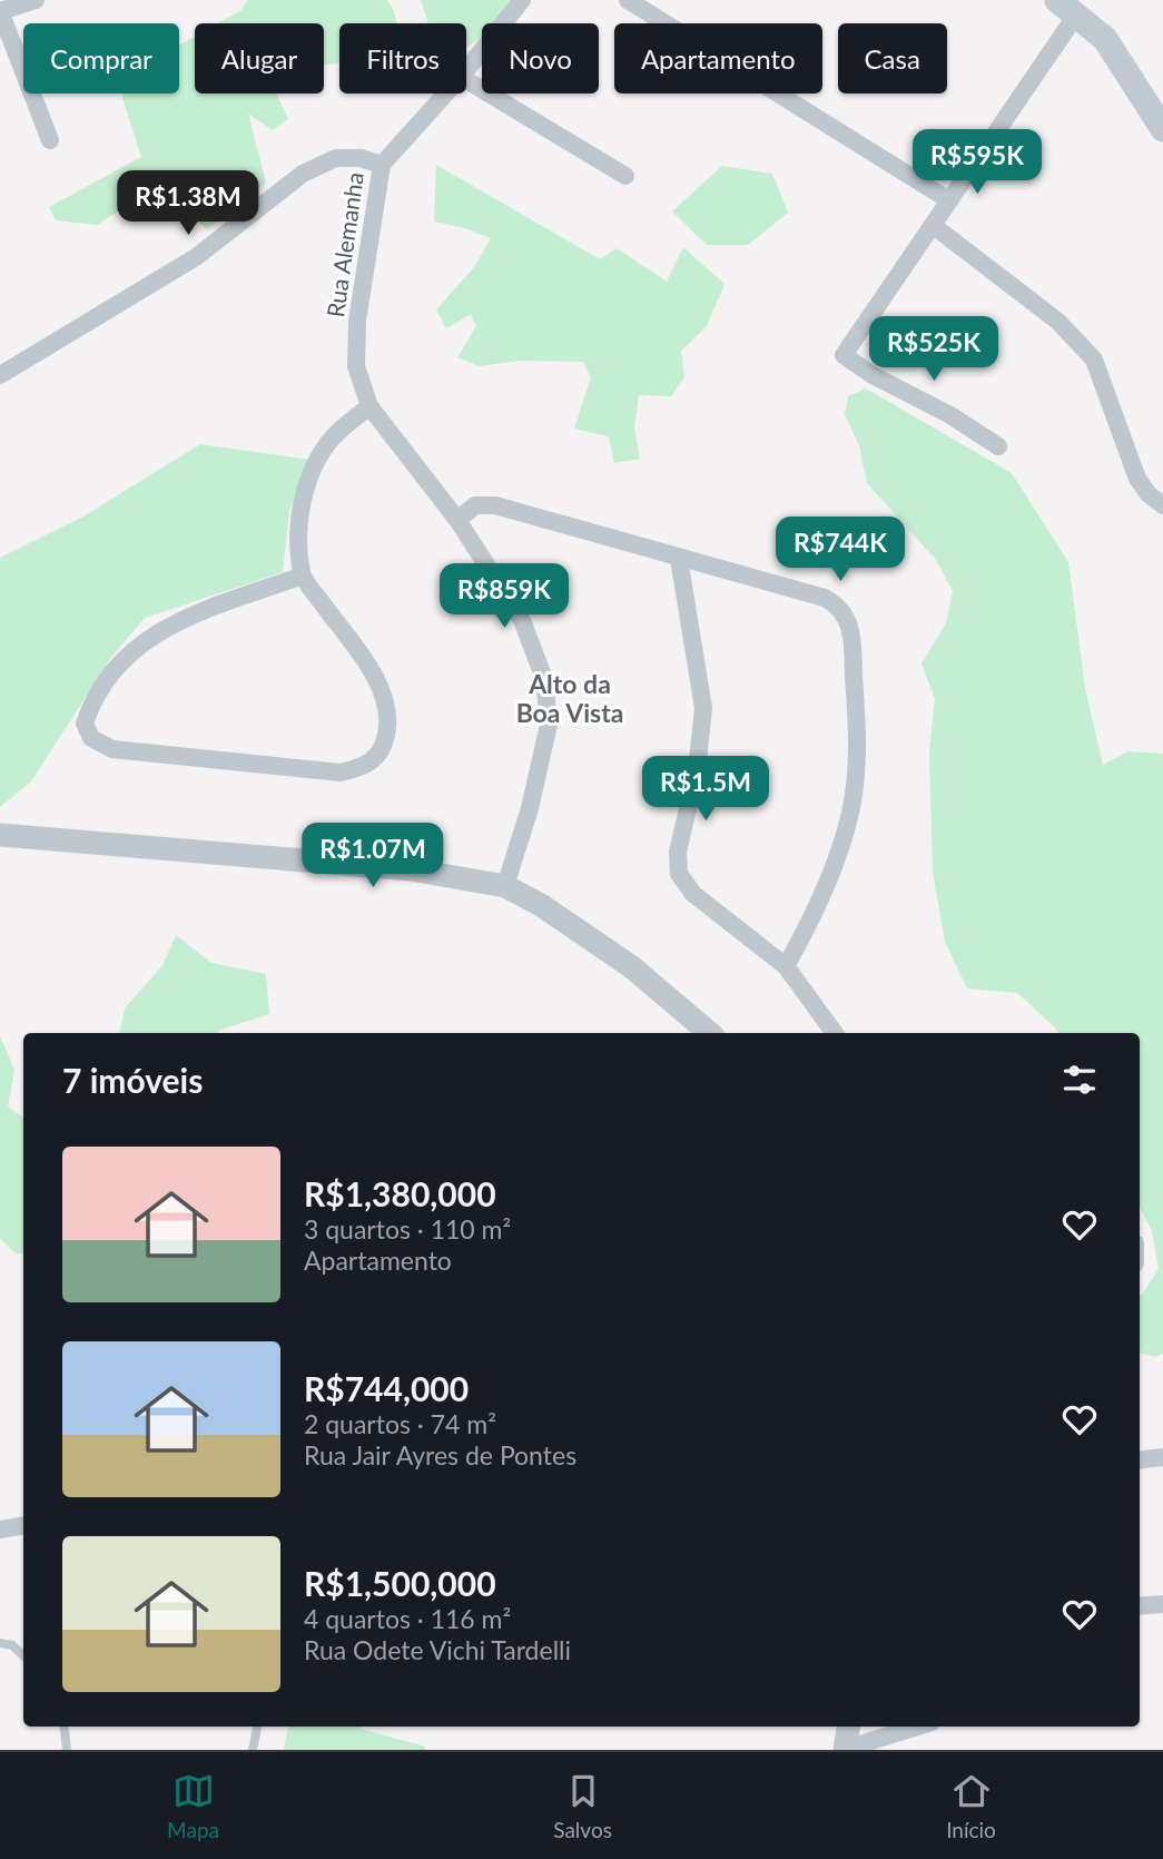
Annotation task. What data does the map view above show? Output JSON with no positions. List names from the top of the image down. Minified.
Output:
{"streets":{"street":["Rua Alemanha"]},"districts":["Alto da Boa Vista"],"page":{"chip":["Comprar","Alugar","Filtros","Novo","Apartamento","Casa"],"price":["R$595K","R$1.38M","R$525K","R$744K","R$859K","R$1.5M","R$1.07M"],"heading":"7 imóveis","list":[{"name":"R$1,380,000","note":"3 quartos · 110 m² · Apartamento"},{"name":"R$744,000","note":"2 quartos · 74 m² · Rua Jair Ayres de Pontes"},{"name":"R$1,500,000","note":"4 quartos · 116 m² · Rua Odete Vichi Tardelli"}],"tabs":["Mapa","Salvos","Início"]}}
